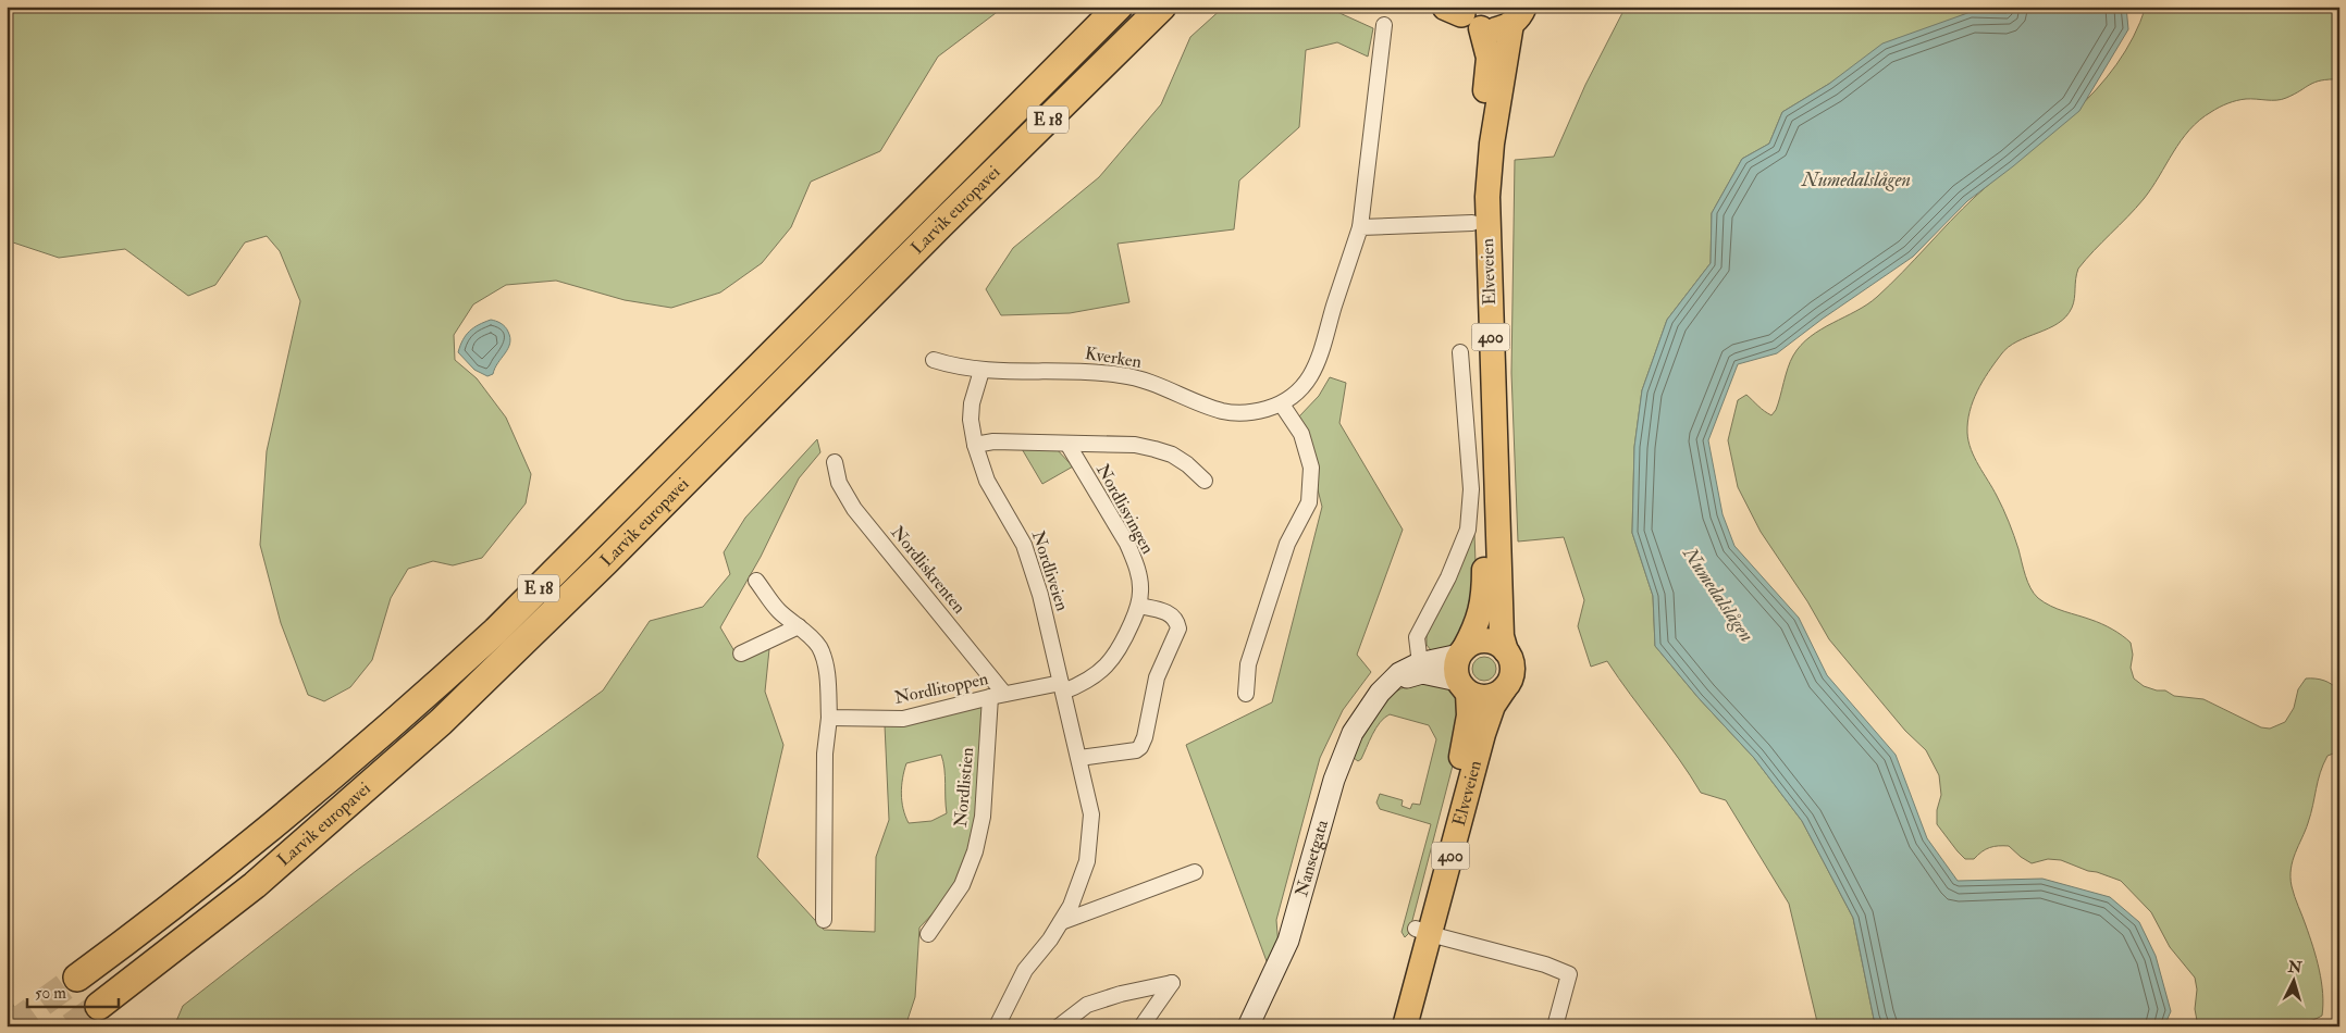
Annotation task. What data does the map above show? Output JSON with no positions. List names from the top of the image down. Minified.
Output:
{"streets":{"highway":["E 18","Larvik europavei","Elveveien","400"],"main road":["Nansetgata"],"street":["Kverken","Nordlisvingen","Nordliskrenten","Nordliveien","Nordlitoppen","Nordlistien"]},"crossings":[["Elveveien","400"],["Elveveien","Nansetgata"],["400","Nansetgata"],["Kverken","Nordliveien"],["Nordlisvingen","Nordliveien"],["Nordlisvingen","Nordlitoppen"],["Nordliskrenten","Nordlitoppen"],["Nordliskrenten","Nordlistien"],["Nordliveien","Nordlitoppen"],["Nordlitoppen","Nordlistien"]],"water":["Numedalslågen"],"scale_bar":"50 m","north":"top"}
